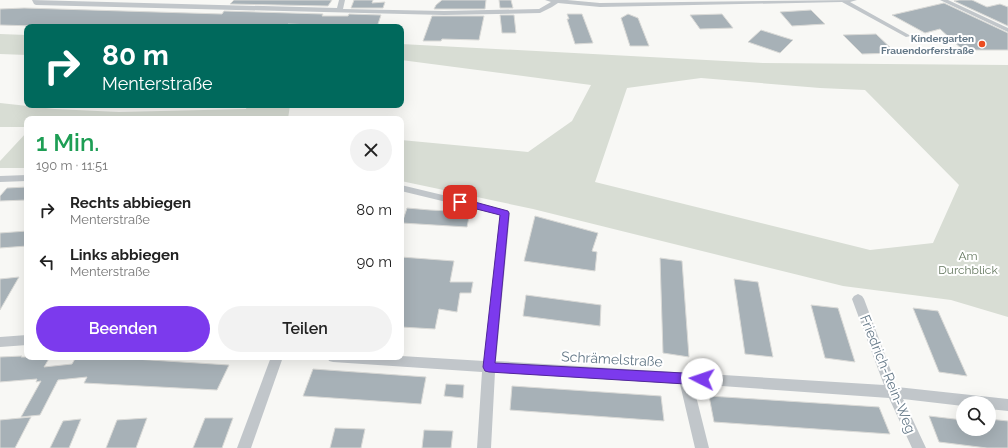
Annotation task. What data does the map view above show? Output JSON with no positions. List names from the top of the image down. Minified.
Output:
{"streets":{"street":["Schrämelstraße","Friedrich-Rein-Weg"]},"crossings":[["Schrämelstraße","Friedrich-Rein-Weg"]],"parks":["Am Durchblick"],"places":["Kindergarten Frauendorferstraße"],"page":{"turn":["80 m","Menterstraße"],"heading":["1 Min.","190 m · 11:51"],"list":[{"name":"Rechts abbiegen","note":"Menterstraße","value":"80 m"},{"name":"Links abbiegen","note":"Menterstraße","value":"90 m"}],"buttons":["Beenden","Teilen"]}}
